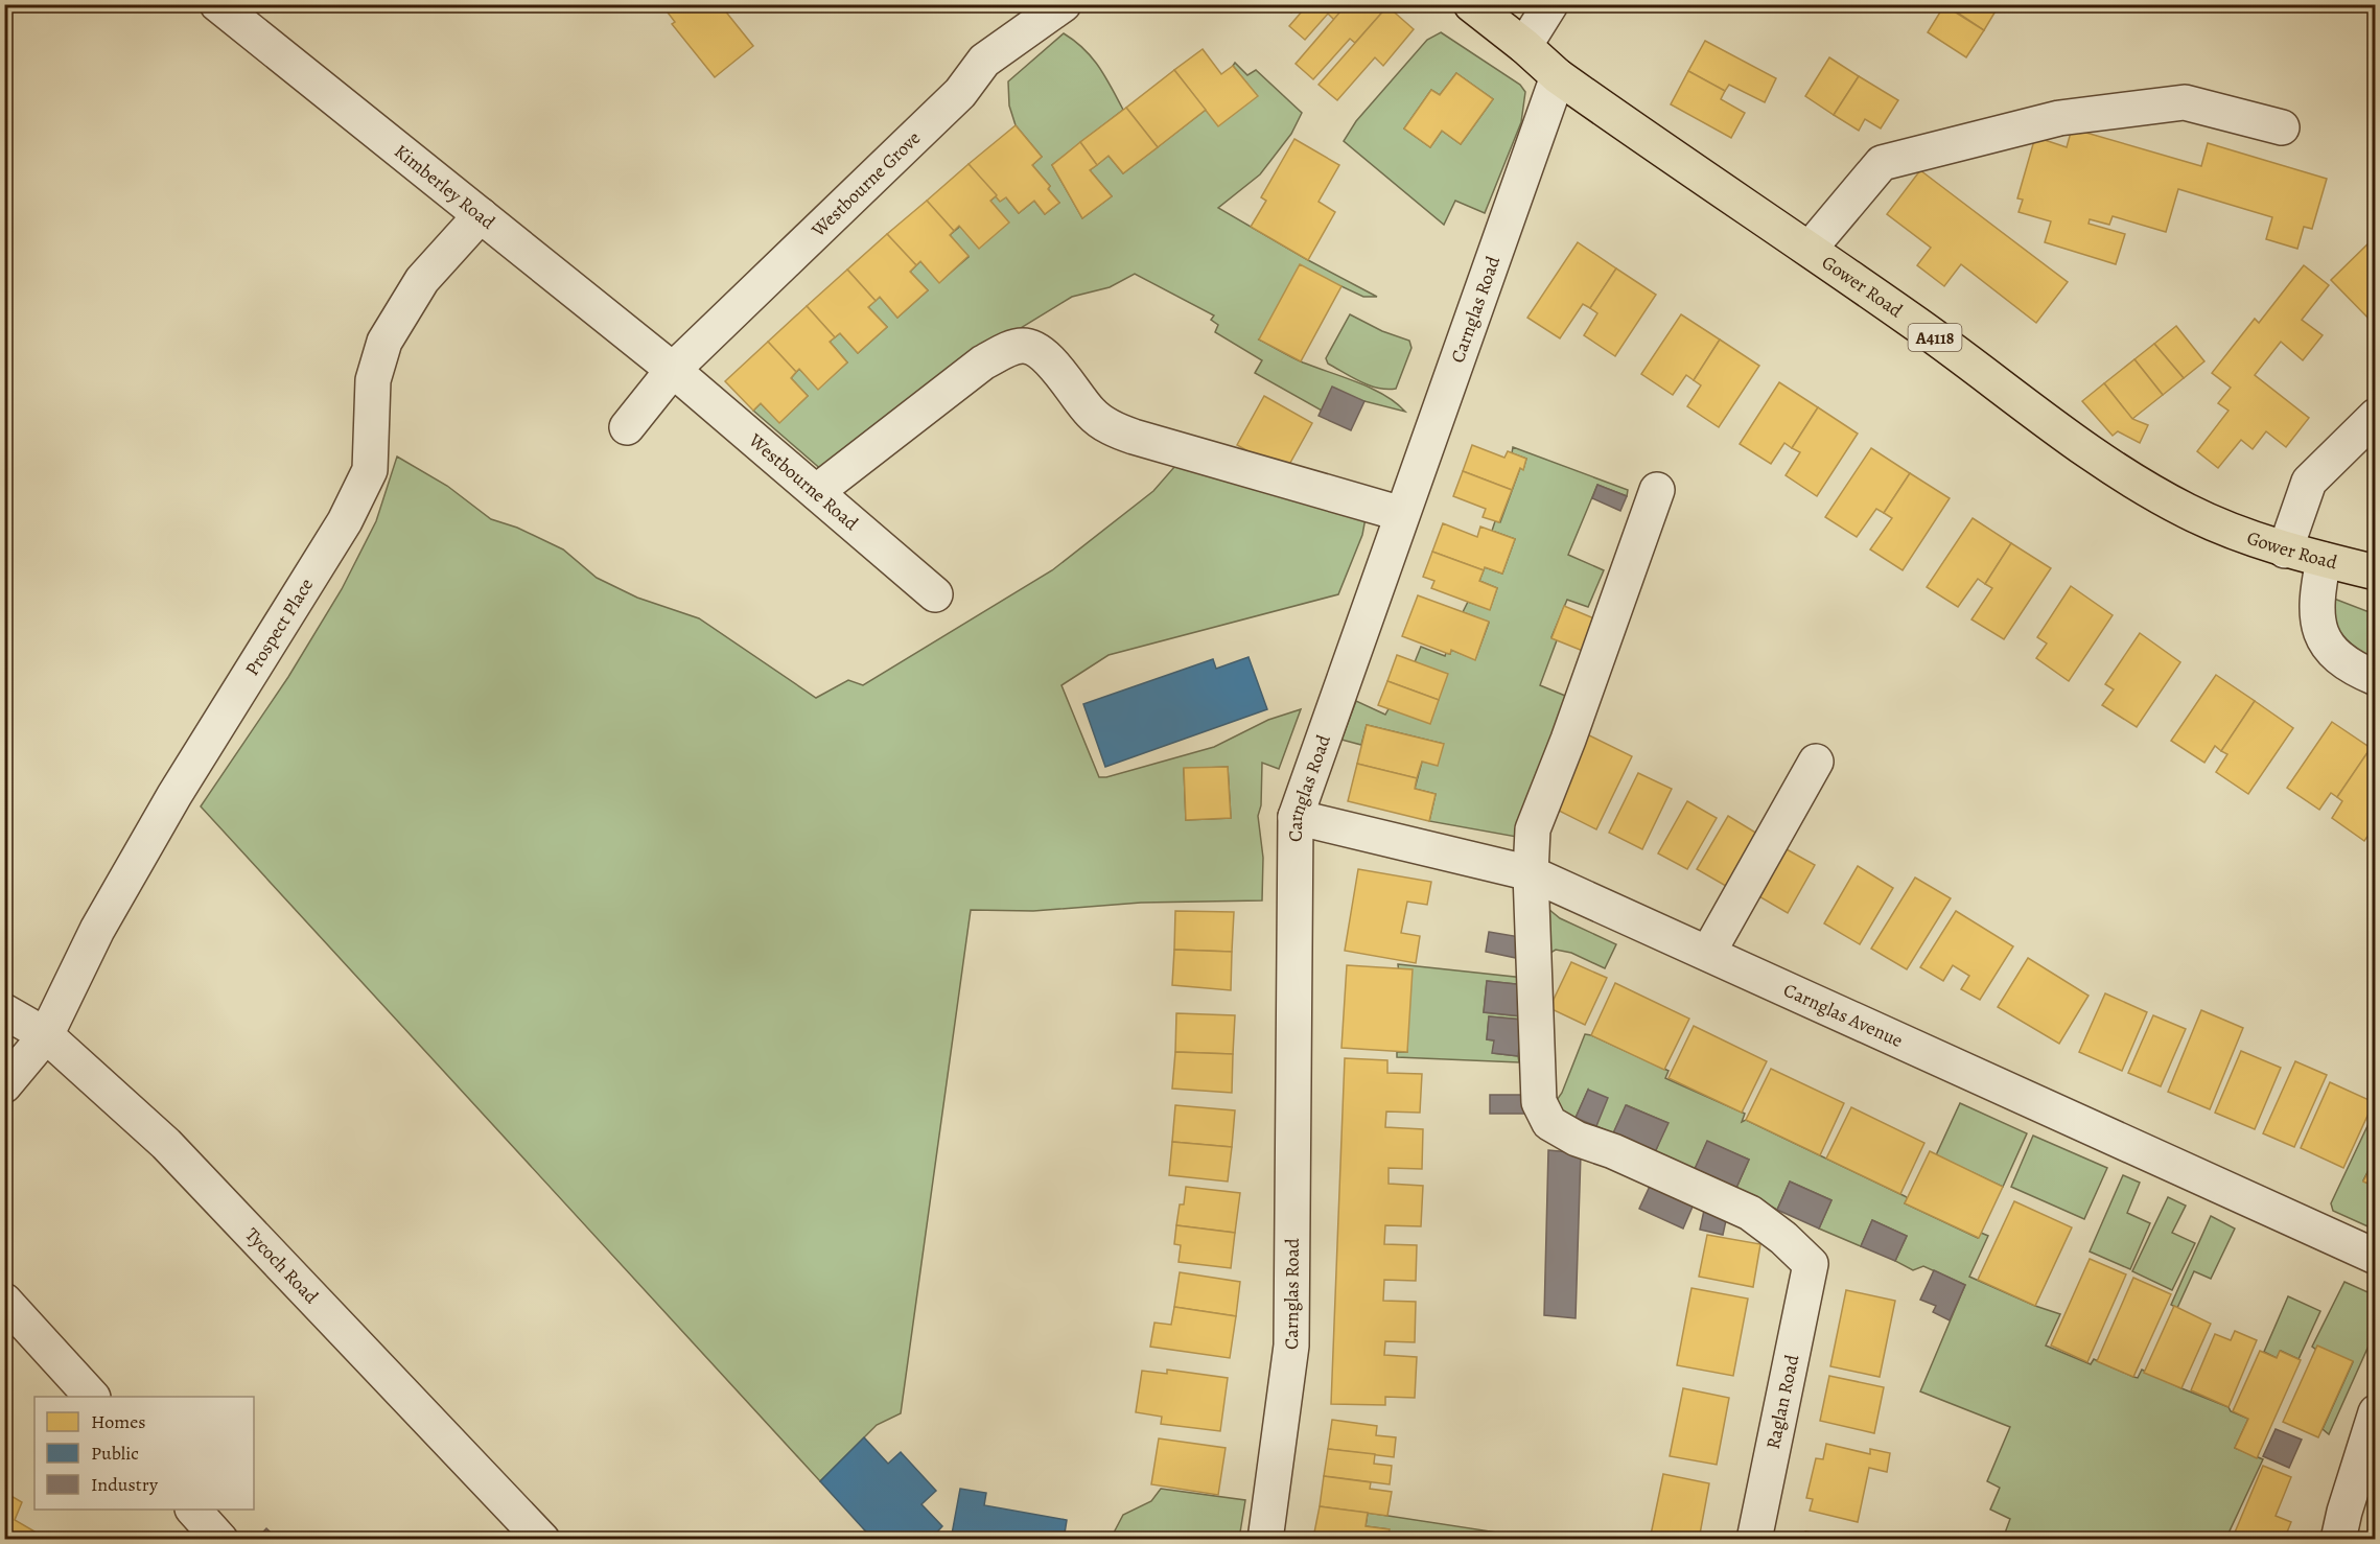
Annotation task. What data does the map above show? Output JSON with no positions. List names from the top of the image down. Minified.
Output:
{"streets":{"main road":["Gower Road","A4118"],"street":["Westbourne Grove","Kimberley Road","Carnglas Road","Westbourne Road","Prospect Place","Carnglas Avenue","Tycoch Road","Raglan Road"]},"crossings":[["Westbourne Grove","Kimberley Road"],["Westbourne Grove","Westbourne Road"],["Kimberley Road","Westbourne Road"],["Kimberley Road","Prospect Place"],["Gower Road","Carnglas Road"],["Carnglas Road","Carnglas Avenue"],["Prospect Place","Tycoch Road"],["Carnglas Avenue","Raglan Road"]],"legend":["Homes","Public","Industry"]}
